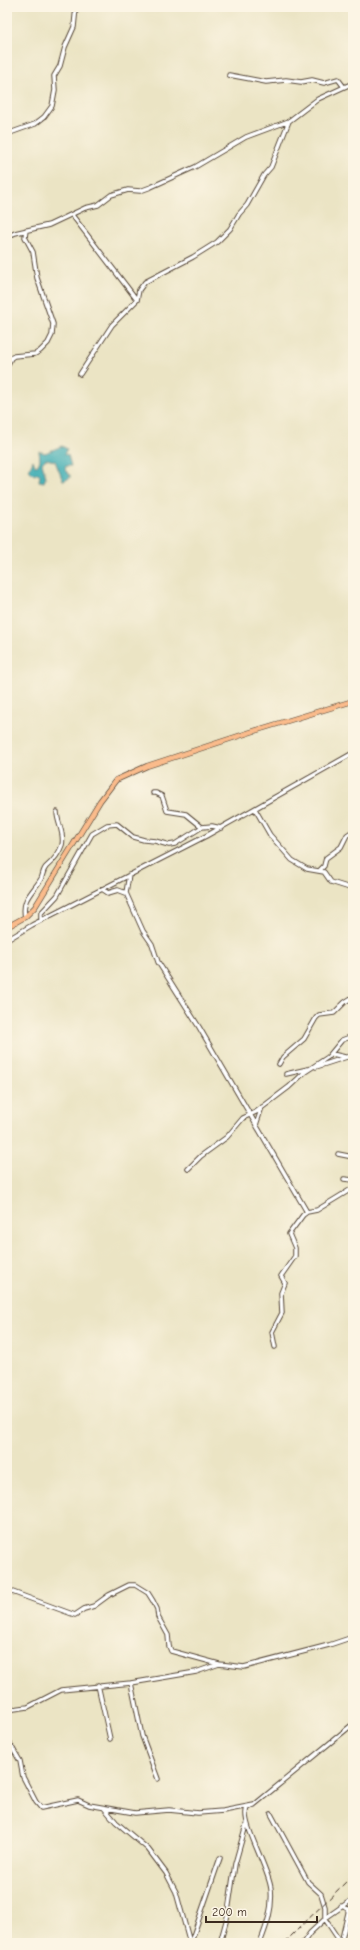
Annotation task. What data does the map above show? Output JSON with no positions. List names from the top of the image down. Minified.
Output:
{"scale_bar":"200 m"}
